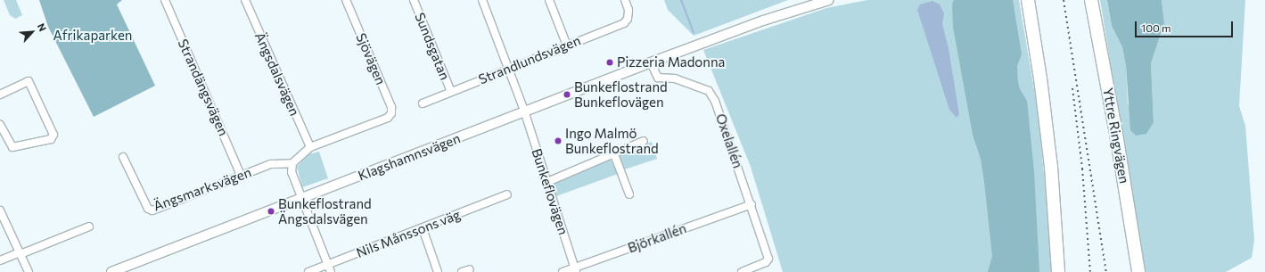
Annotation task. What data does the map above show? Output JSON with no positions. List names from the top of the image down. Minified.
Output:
{"streets":{"highway":["Yttre Ringvägen"],"street":["Sundsgatan","Sjövägen","Strandlundsvägen","Ängsdalsvägen","Strandängsvägen","Oxelallén","Klagshamnsvägen","Ängsmarksvägen","Bunkeflovägen","Nils Månssons väg","Björkallén"]},"crossings":[["Sundsgatan","Strandlundsvägen"],["Sjövägen","Ängsdalsvägen"],["Strandlundsvägen","Bunkeflovägen"],["Strandängsvägen","Ängsmarksvägen"],["Oxelallén","Klagshamnsvägen"],["Oxelallén","Björkallén"],["Klagshamnsvägen","Bunkeflovägen"],["Bunkeflovägen","Björkallén"]],"parks":["Afrikaparken"],"places":["Pizzeria Madonna","Bunkeflostrand Bunkeflovägen","Ingo Malmö Bunkeflostrand","Bunkeflostrand Ängsdalsvägen"],"scale_bar":"100 m","north":"top right"}
